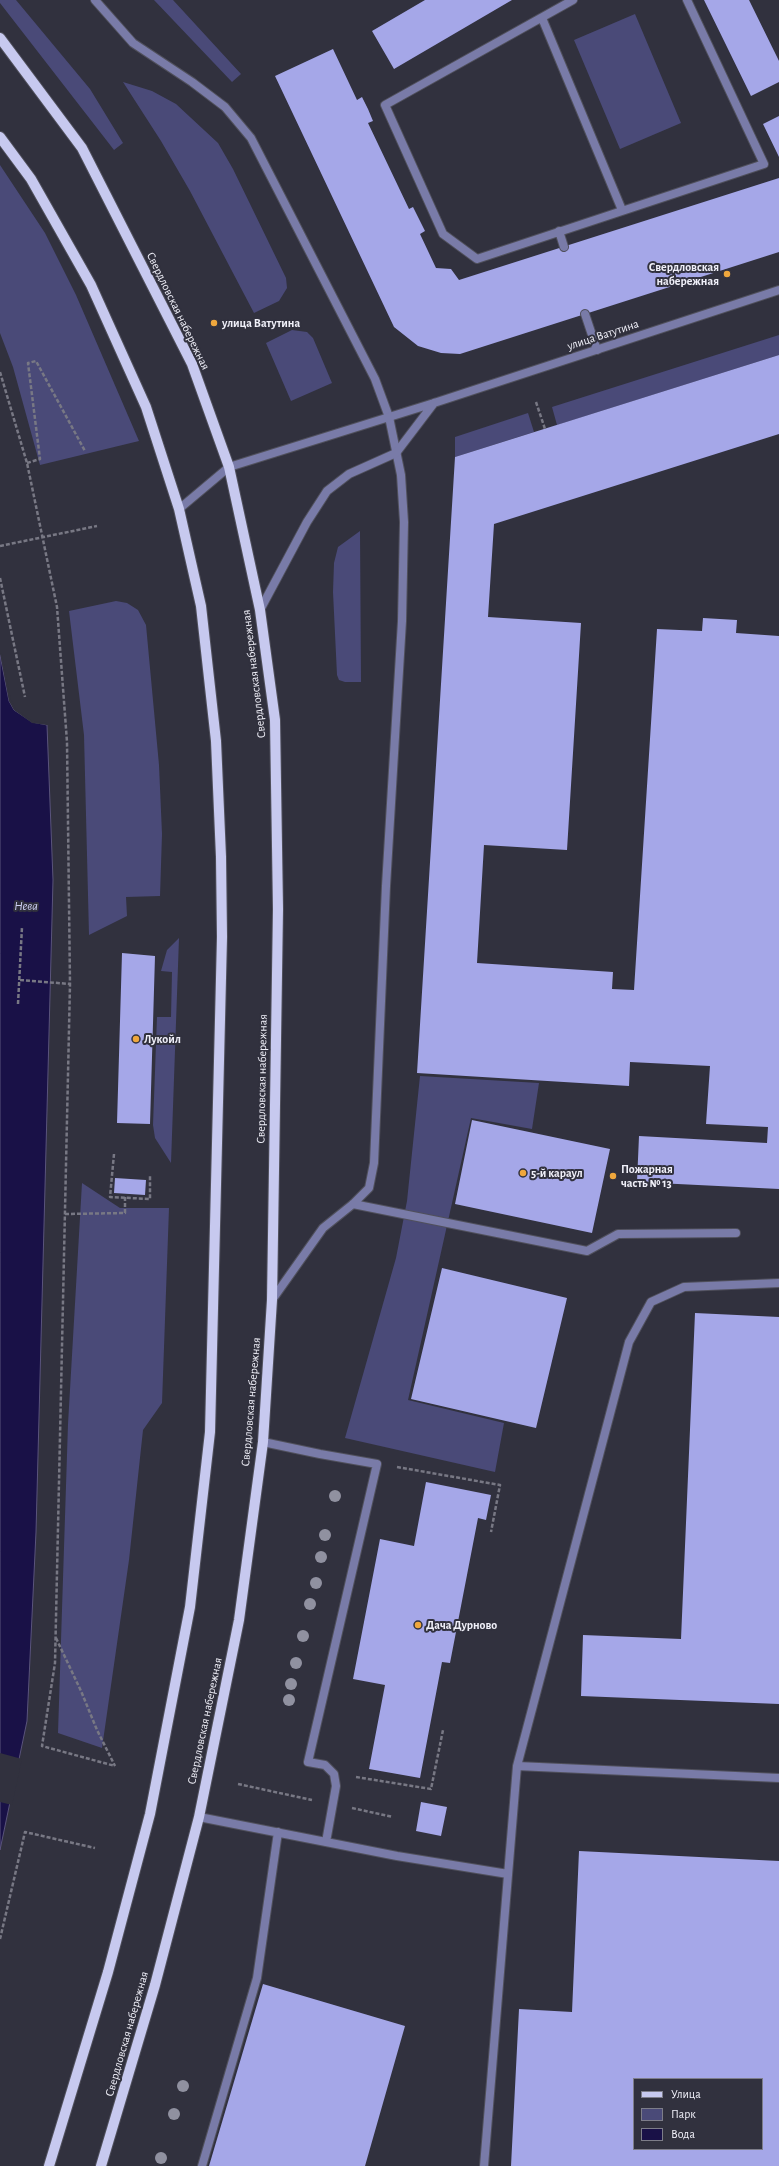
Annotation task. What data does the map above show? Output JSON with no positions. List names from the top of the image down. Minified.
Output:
{"streets":{"main road":["Свердловская набережная"],"street":["улица Ватутина"]},"crossings":[["Свердловская набережная","улица Ватутина"]],"water":["Нева"],"places":["Свердловская набережная","улица Ватутина","Лукойл","5-й караул","Пожарная часть № 13","Дача Дурново"],"legend":["Улица","Парк","Вода"]}
